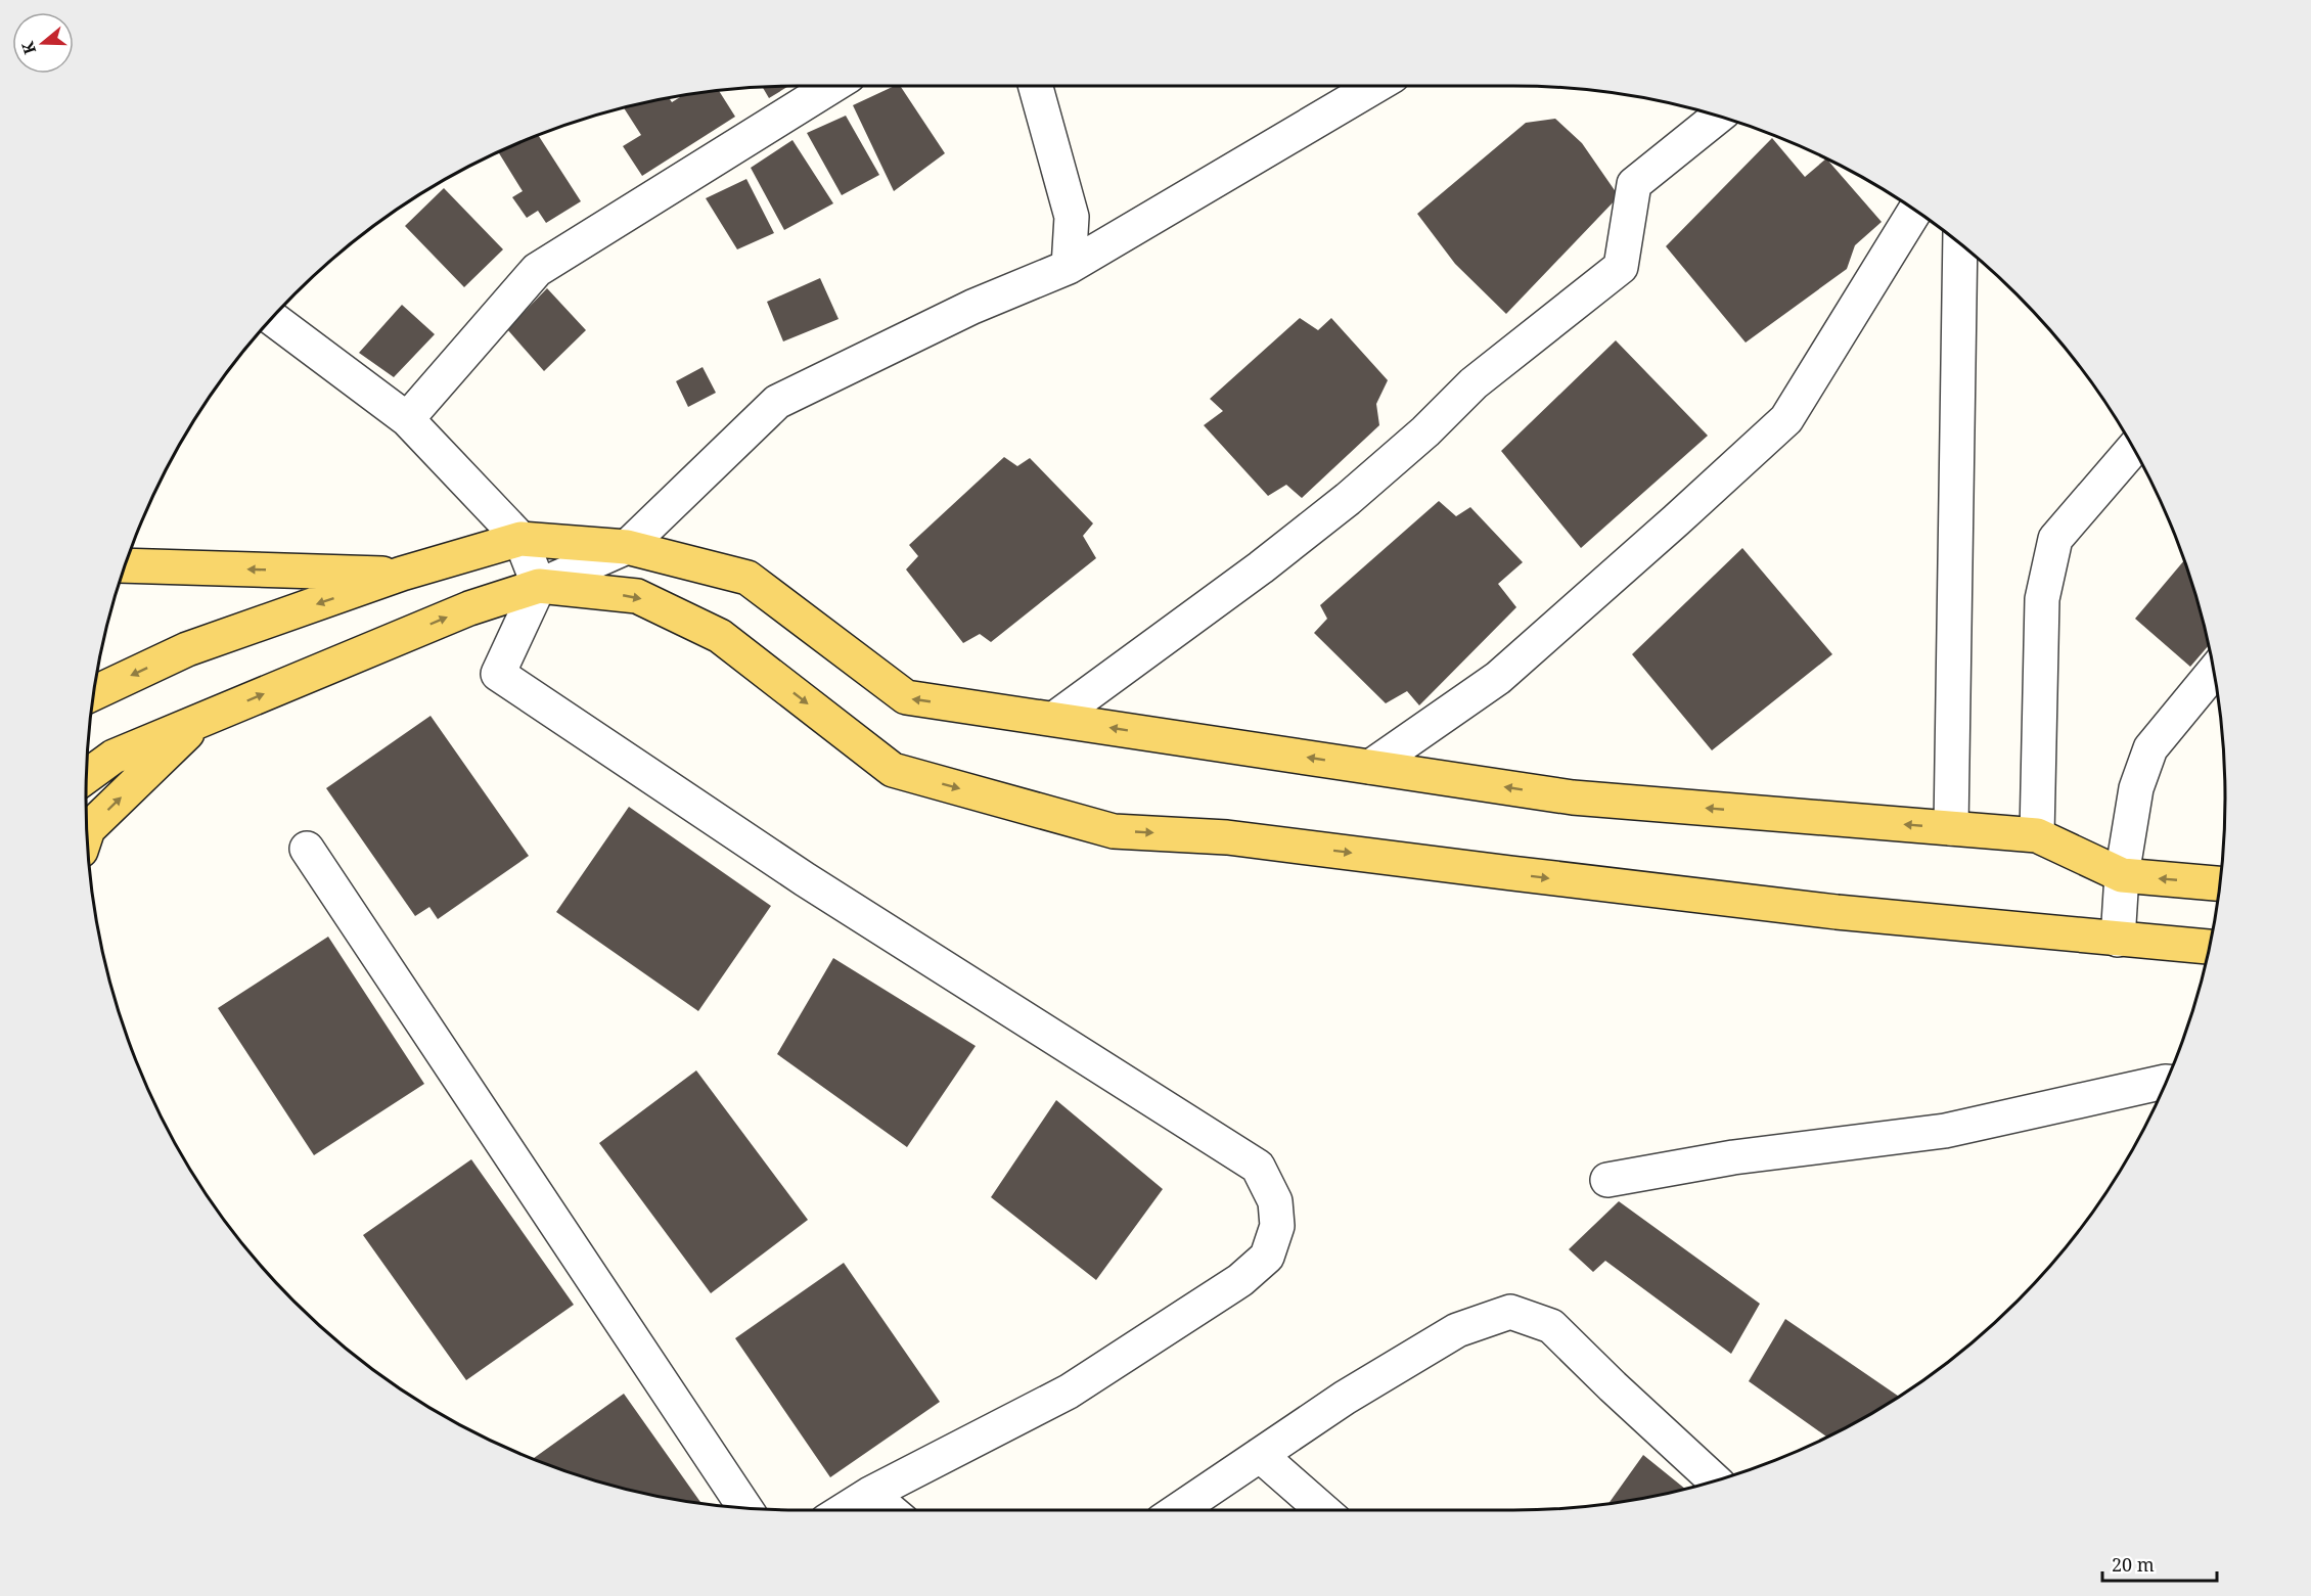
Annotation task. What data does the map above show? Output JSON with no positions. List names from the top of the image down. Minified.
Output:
{"scale_bar":"20 m","north":"left"}
